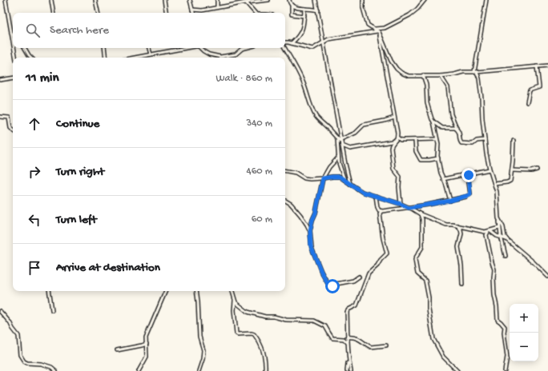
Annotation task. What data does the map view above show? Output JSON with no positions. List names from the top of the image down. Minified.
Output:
{"page":{"search":"Search here","heading":["11 min","Walk · 860 m"],"list":[["Continue","340 m"],["Turn right","460 m"],["Turn left","60 m"],"Arrive at destination"],"map_buttons":["+","−"]}}
